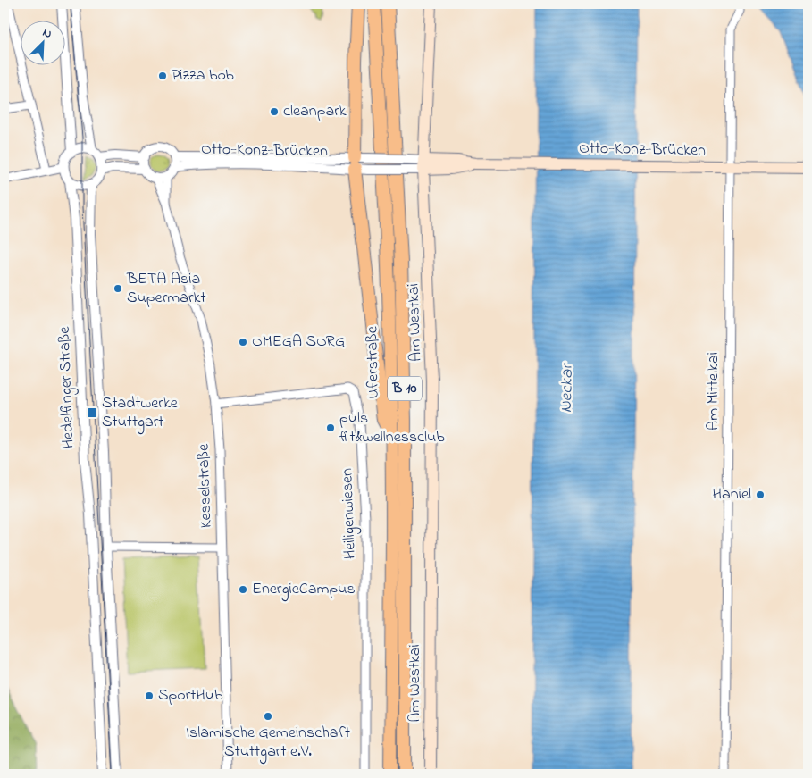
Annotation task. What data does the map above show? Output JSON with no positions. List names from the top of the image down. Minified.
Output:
{"streets":{"highway":["Uferstraße","B 10"],"main road":["Otto-Konz-Brücken","Am Westkai"],"street":["Hedelfinger Straße","Am Mittelkai","Kesselstraße","Heiligenwiesen"]},"crossings":[["Otto-Konz-Brücken","Am Westkai"],["Otto-Konz-Brücken","Hedelfinger Straße"],["Otto-Konz-Brücken","B 10"],["Otto-Konz-Brücken","Am Mittelkai"],["Otto-Konz-Brücken","Kesselstraße"],["Uferstraße","B 10"],["Kesselstraße","Heiligenwiesen"]],"water":["Neckar"],"places":{"other":["Pizza bob","cleanpark","BETA Asia Supermarkt","OMEGA SORG","puls fit&wellnessclub","Haniel","EnergieCampus","SportHub","Islamische Gemeinschaft Stuttgart e.V."],"transit":["Stadtwerke Stuttgart"]},"north":"top right"}
